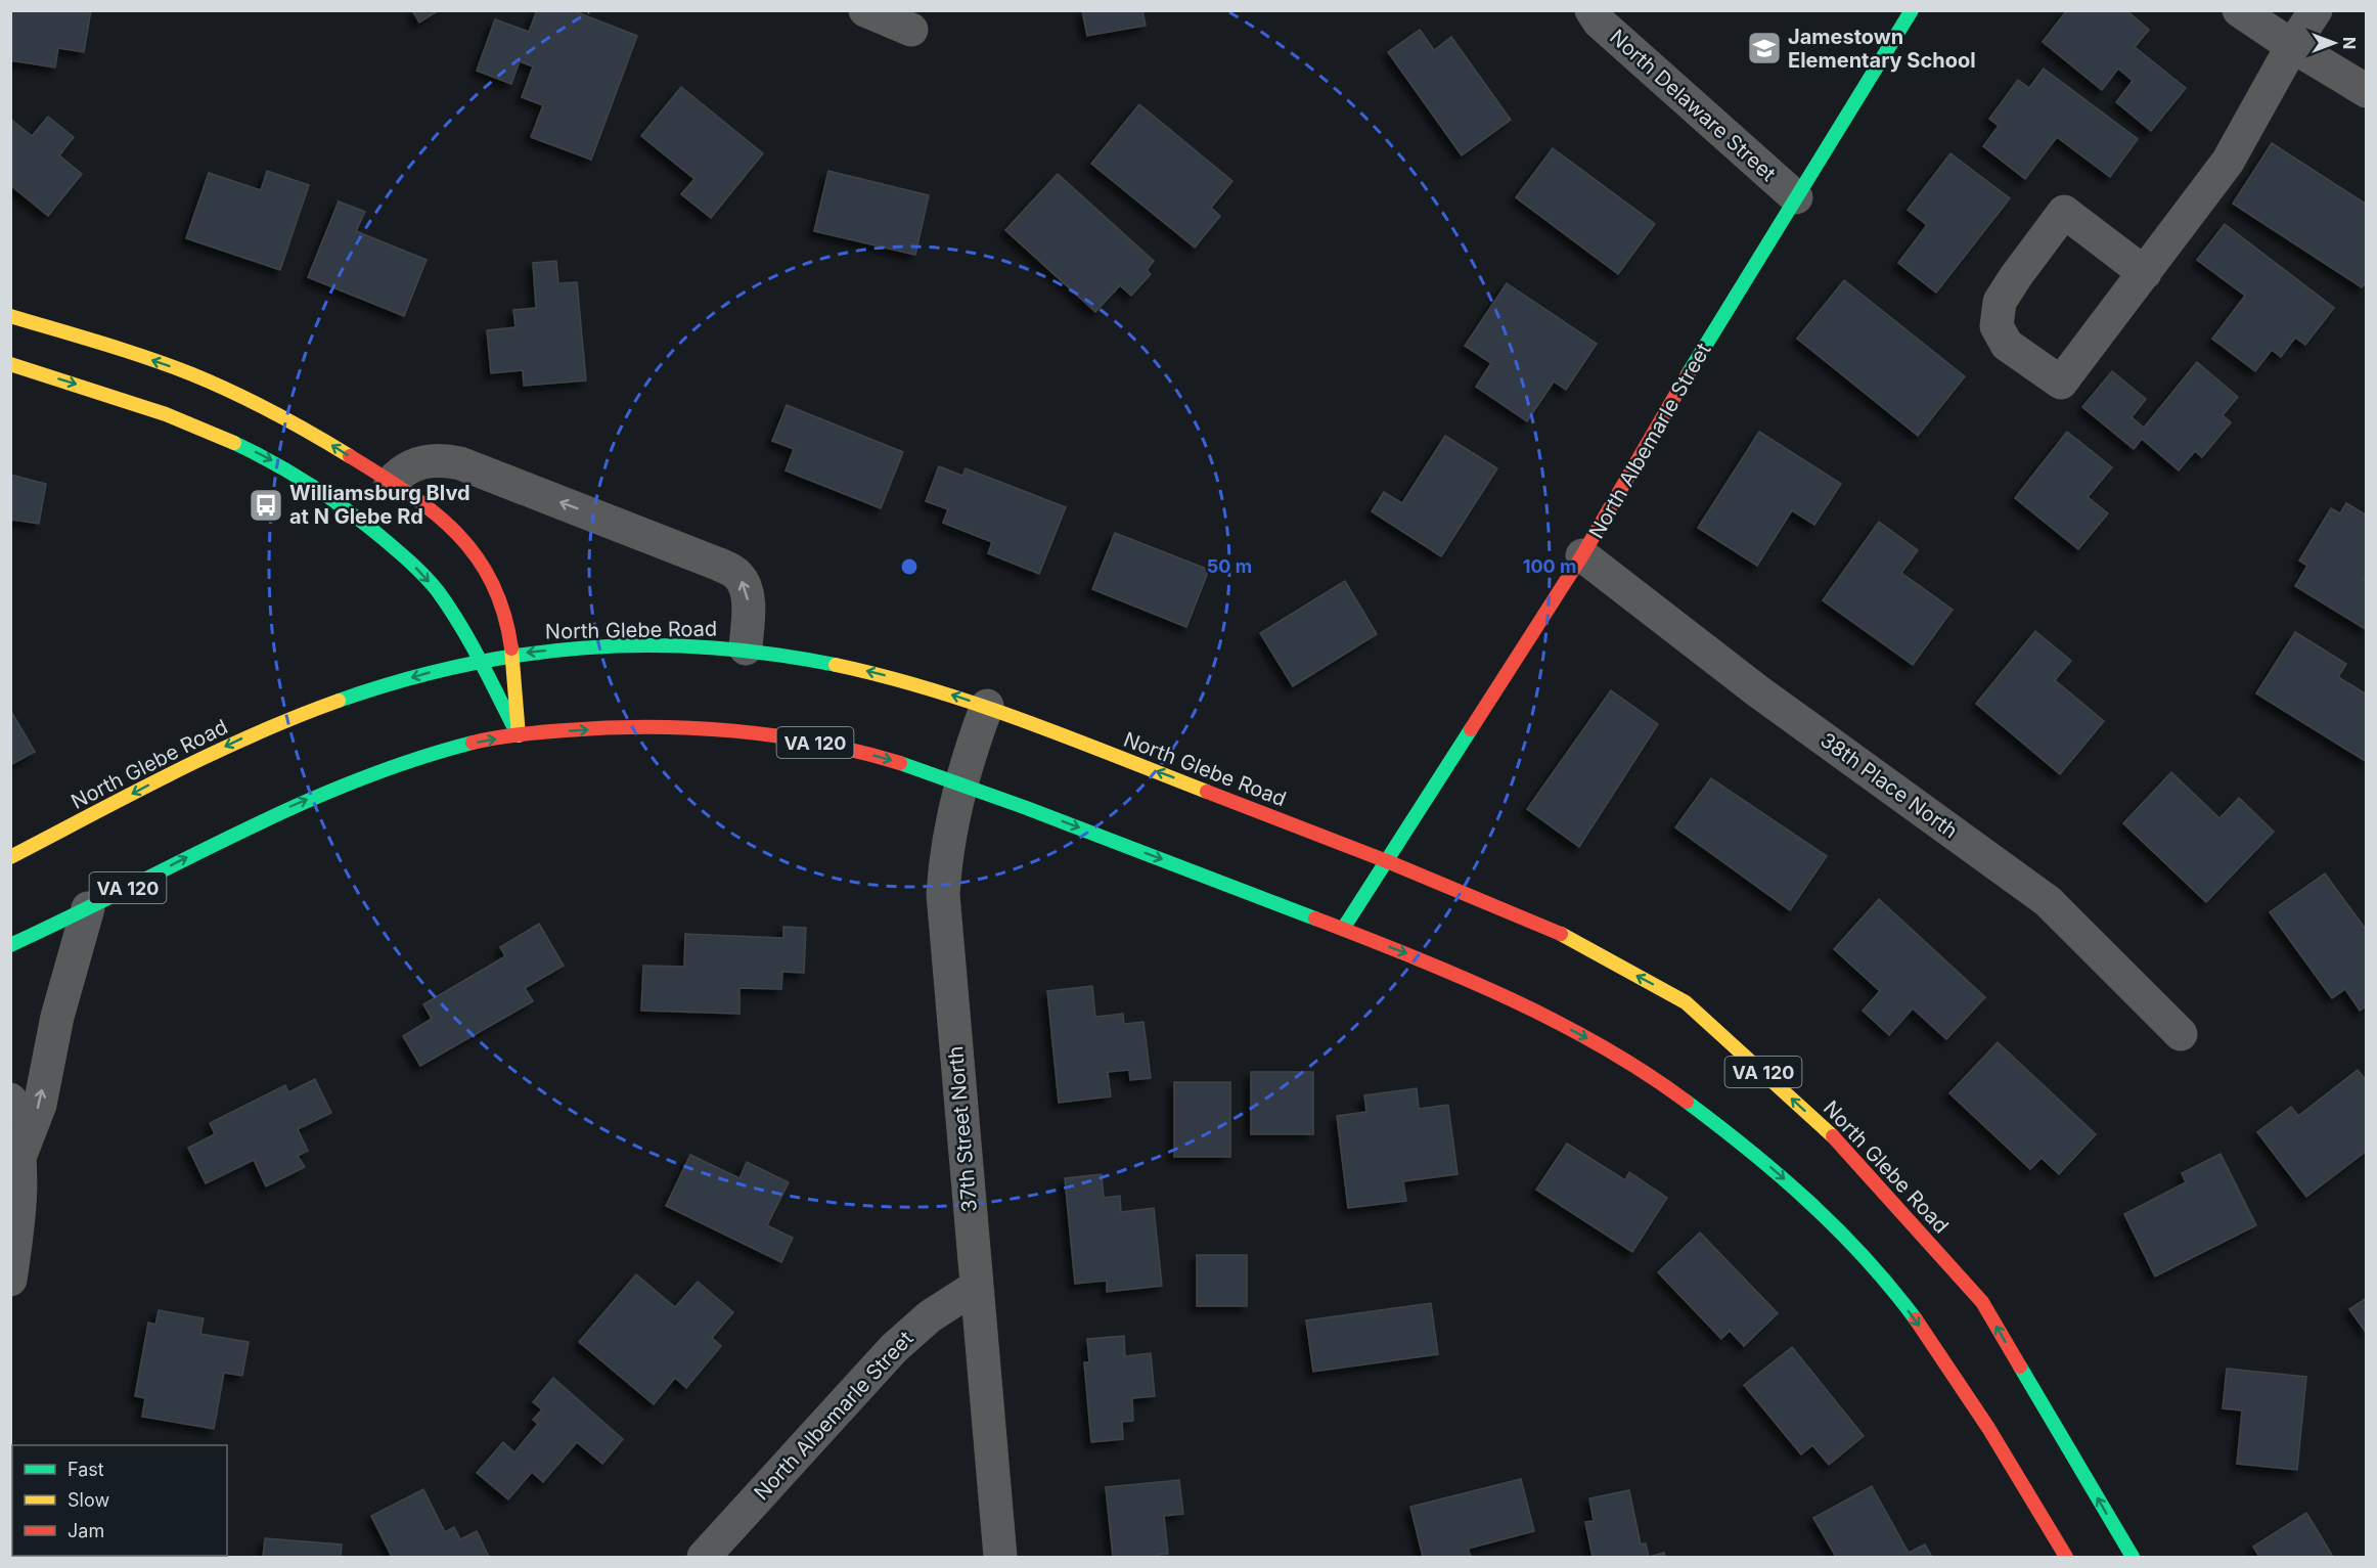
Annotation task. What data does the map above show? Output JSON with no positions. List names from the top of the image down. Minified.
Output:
{"streets":{"main road":["North Albemarle Street","North Glebe Road","VA 120"],"street":["North Delaware Street","38th Place North","37th Street North"]},"crossings":[["North Delaware Street","North Albemarle Street"],["North Albemarle Street","North Glebe Road"],["North Albemarle Street","VA 120"],["North Albemarle Street","38th Place North"],["North Albemarle Street","37th Street North"],["North Glebe Road","37th Street North"],["VA 120","37th Street North"]],"places":{"school or university":["Jamestown Elementary School"],"bus stop":["Williamsburg Blvd at N Glebe Rd"]},"legend":["Fast","Slow","Jam"],"north":"right","rings":["50 m","100 m"]}
